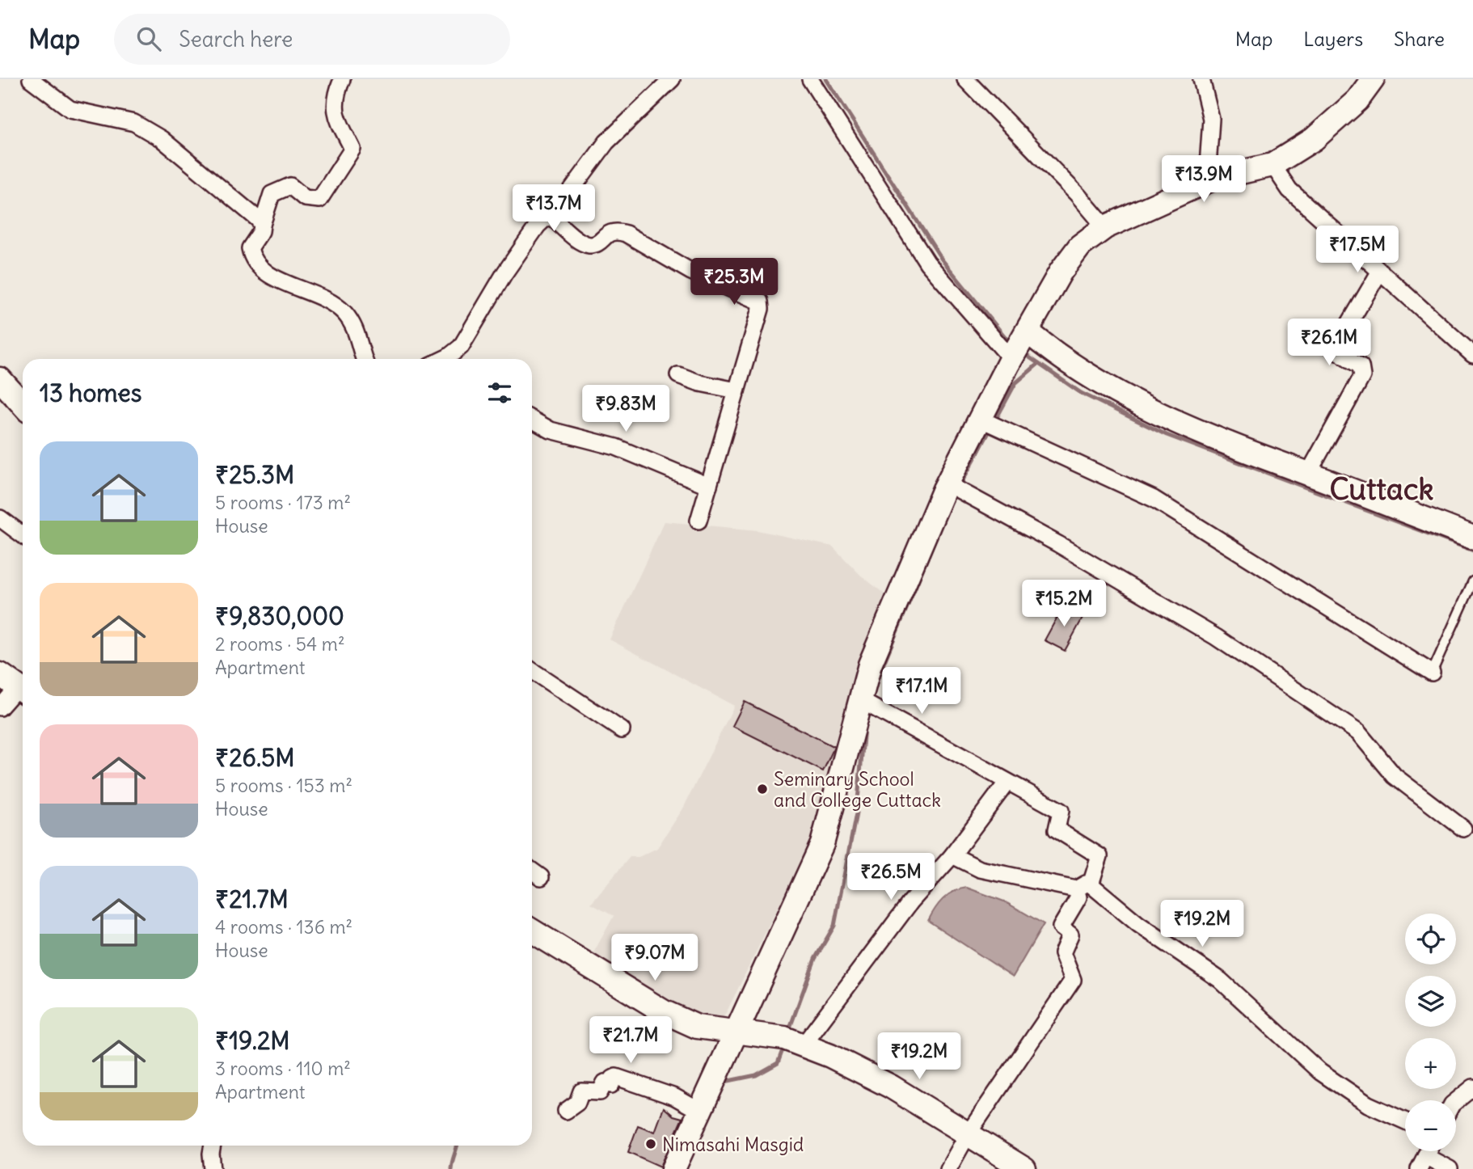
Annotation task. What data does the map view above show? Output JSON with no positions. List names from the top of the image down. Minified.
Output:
{"districts":["Cuttack"],"places":["Seminary School and College Cuttack","Nimasahi Masgid"],"page":{"header":"Map","search":"Search here","nav":["Map","Layers","Share"],"price":["₹13.9M","₹13.7M","₹17.5M","₹25.3M","₹26.1M","₹9.83M","₹15.2M","₹17.1M","₹26.5M","₹19.2M","₹9.07M","₹21.7M","₹19.2M"],"heading":"13 homes","list":[{"name":"₹25.3M","note":"5 rooms · 173 m² · House"},{"name":"₹9,830,000","note":"2 rooms · 54 m² · Apartment"},{"name":"₹26.5M","note":"5 rooms · 153 m² · House"},{"name":"₹21.7M","note":"4 rooms · 136 m² · House"},{"name":"₹19.2M","note":"3 rooms · 110 m² · Apartment"}],"map_buttons":["+","−"]}}
